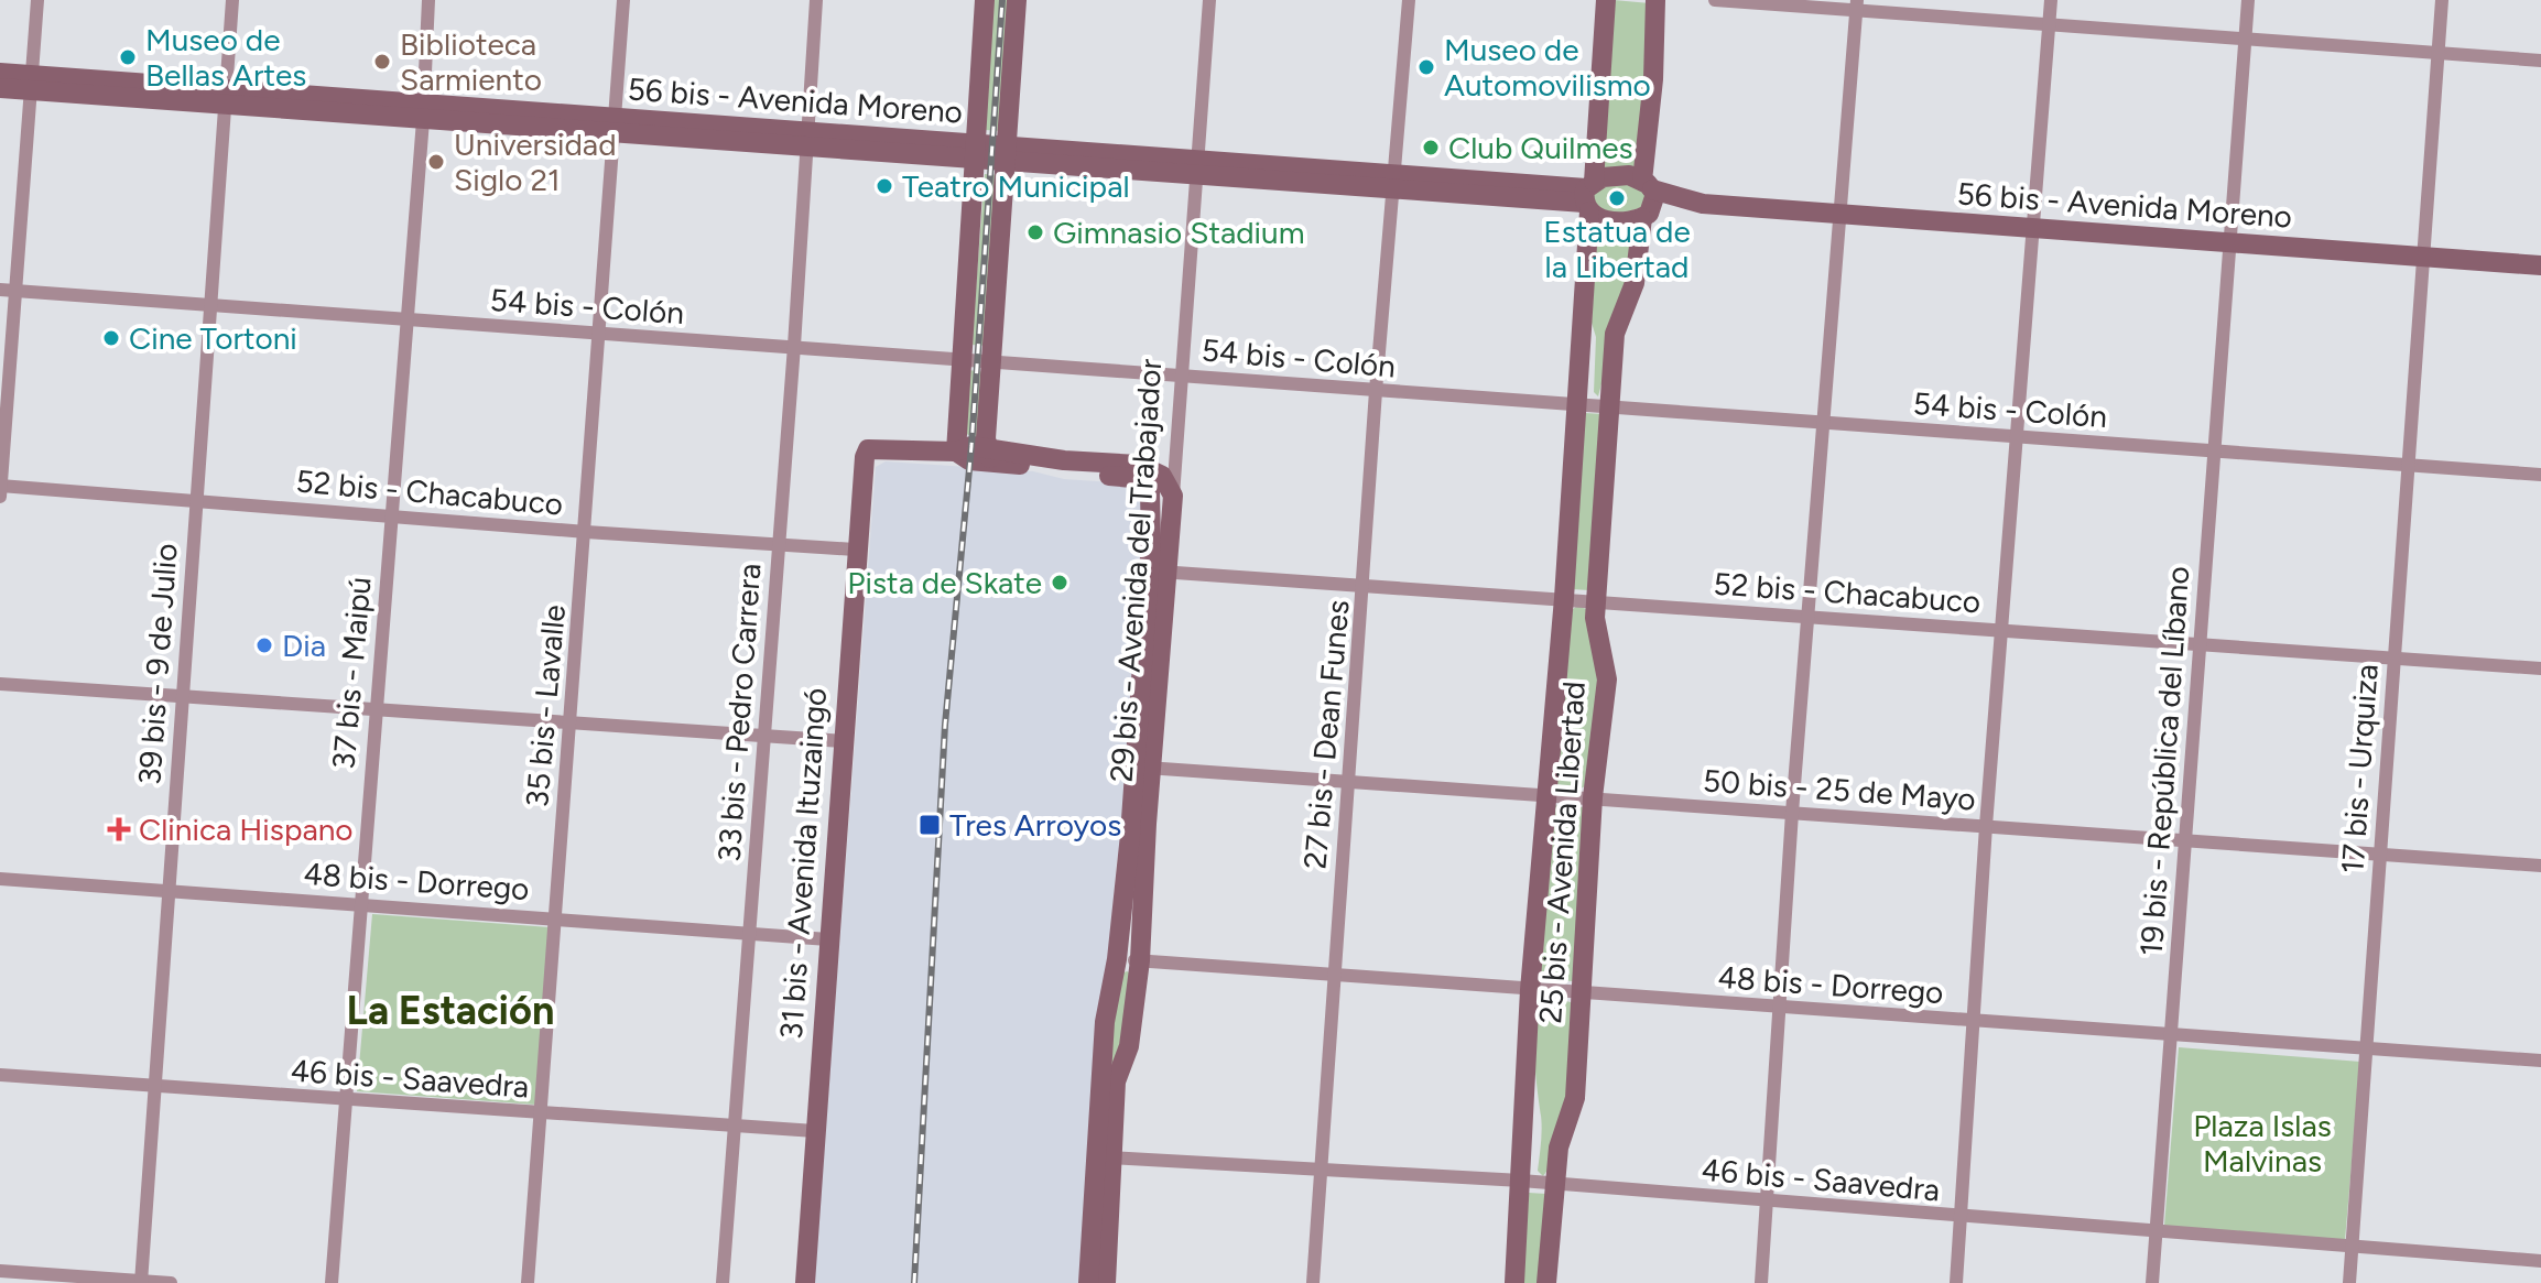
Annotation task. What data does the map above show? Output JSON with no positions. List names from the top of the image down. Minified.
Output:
{"streets":{"main road":["56 bis - Avenida Moreno","29 bis - Avenida del Trabajador","25 bis - Avenida Libertad","31 bis - Avenida Ituzaingó"],"street":["54 bis - Colón","52 bis - Chacabuco","39 bis - 9 de Julio","37 bis - Maipú","35 bis - Lavalle","33 bis - Pedro Carrera","27 bis - Dean Funes","19 bis - República del Líbano","17 bis - Urquiza","50 bis - 25 de Mayo","48 bis - Dorrego","46 bis - Saavedra"]},"crossings":[["56 bis - Avenida Moreno","29 bis - Avenida del Trabajador"],["56 bis - Avenida Moreno","39 bis - 9 de Julio"],["56 bis - Avenida Moreno","37 bis - Maipú"],["56 bis - Avenida Moreno","35 bis - Lavalle"],["56 bis - Avenida Moreno","33 bis - Pedro Carrera"],["56 bis - Avenida Moreno","27 bis - Dean Funes"],["56 bis - Avenida Moreno","19 bis - República del Líbano"],["56 bis - Avenida Moreno","17 bis - Urquiza"],["56 bis - Avenida Moreno","25 bis - Avenida Libertad"],["54 bis - Colón","29 bis - Avenida del Trabajador"],["54 bis - Colón","39 bis - 9 de Julio"],["54 bis - Colón","37 bis - Maipú"],["54 bis - Colón","35 bis - Lavalle"],["54 bis - Colón","33 bis - Pedro Carrera"],["54 bis - Colón","27 bis - Dean Funes"],["54 bis - Colón","19 bis - República del Líbano"],["54 bis - Colón","17 bis - Urquiza"],["54 bis - Colón","25 bis - Avenida Libertad"],["52 bis - Chacabuco","29 bis - Avenida del Trabajador"],["52 bis - Chacabuco","39 bis - 9 de Julio"],["52 bis - Chacabuco","37 bis - Maipú"],["52 bis - Chacabuco","35 bis - Lavalle"],["52 bis - Chacabuco","33 bis - Pedro Carrera"],["52 bis - Chacabuco","27 bis - Dean Funes"],["52 bis - Chacabuco","19 bis - República del Líbano"],["52 bis - Chacabuco","17 bis - Urquiza"],["52 bis - Chacabuco","25 bis - Avenida Libertad"],["52 bis - Chacabuco","31 bis - Avenida Ituzaingó"],["29 bis - Avenida del Trabajador","50 bis - 25 de Mayo"],["29 bis - Avenida del Trabajador","48 bis - Dorrego"],["29 bis - Avenida del Trabajador","46 bis - Saavedra"],["39 bis - 9 de Julio","48 bis - Dorrego"],["39 bis - 9 de Julio","46 bis - Saavedra"],["37 bis - Maipú","48 bis - Dorrego"],["37 bis - Maipú","46 bis - Saavedra"],["35 bis - Lavalle","48 bis - Dorrego"],["35 bis - Lavalle","46 bis - Saavedra"],["33 bis - Pedro Carrera","48 bis - Dorrego"],["33 bis - Pedro Carrera","46 bis - Saavedra"],["27 bis - Dean Funes","50 bis - 25 de Mayo"],["27 bis - Dean Funes","48 bis - Dorrego"],["27 bis - Dean Funes","46 bis - Saavedra"],["19 bis - República del Líbano","50 bis - 25 de Mayo"],["19 bis - República del Líbano","48 bis - Dorrego"],["19 bis - República del Líbano","46 bis - Saavedra"],["17 bis - Urquiza","50 bis - 25 de Mayo"],["17 bis - Urquiza","48 bis - Dorrego"],["17 bis - Urquiza","46 bis - Saavedra"],["50 bis - 25 de Mayo","25 bis - Avenida Libertad"],["25 bis - Avenida Libertad","48 bis - Dorrego"],["25 bis - Avenida Libertad","46 bis - Saavedra"],["31 bis - Avenida Ituzaingó","48 bis - Dorrego"],["31 bis - Avenida Ituzaingó","46 bis - Saavedra"]],"districts":["La Estación"],"parks":["Plaza Islas Malvinas"],"places":{"other":["Museo de Bellas Artes","Biblioteca Sarmiento","Museo de Automovilismo","Club Quilmes","Universidad Siglo 21","Teatro Municipal","Estatua de la Libertad","Gimnasio Stadium","Cine Tortoni","Pista de Skate","Dia"],"transit":["Tres Arroyos"],"health":["Clinica Hispano"]}}
